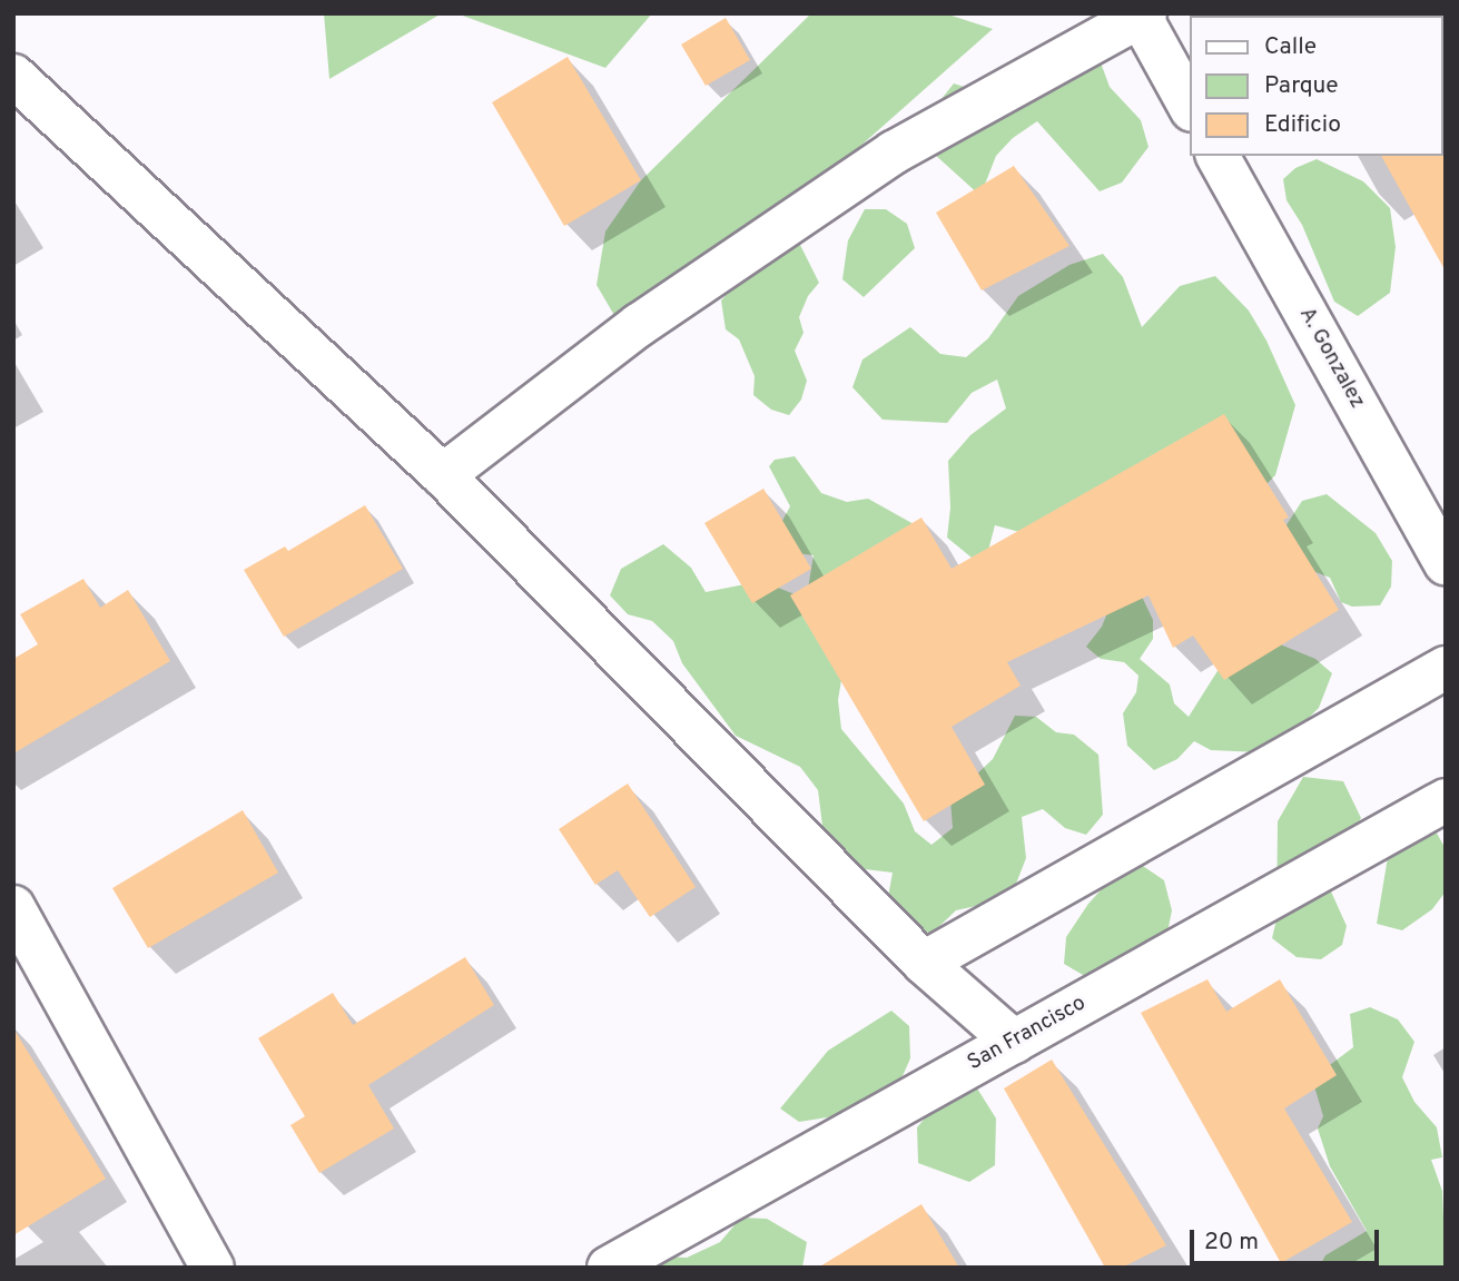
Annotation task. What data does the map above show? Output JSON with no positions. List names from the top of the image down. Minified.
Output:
{"streets":{"street":["A. Gonzalez","San Francisco"]},"legend":["Calle","Parque","Edificio"],"scale_bar":"20 m"}
